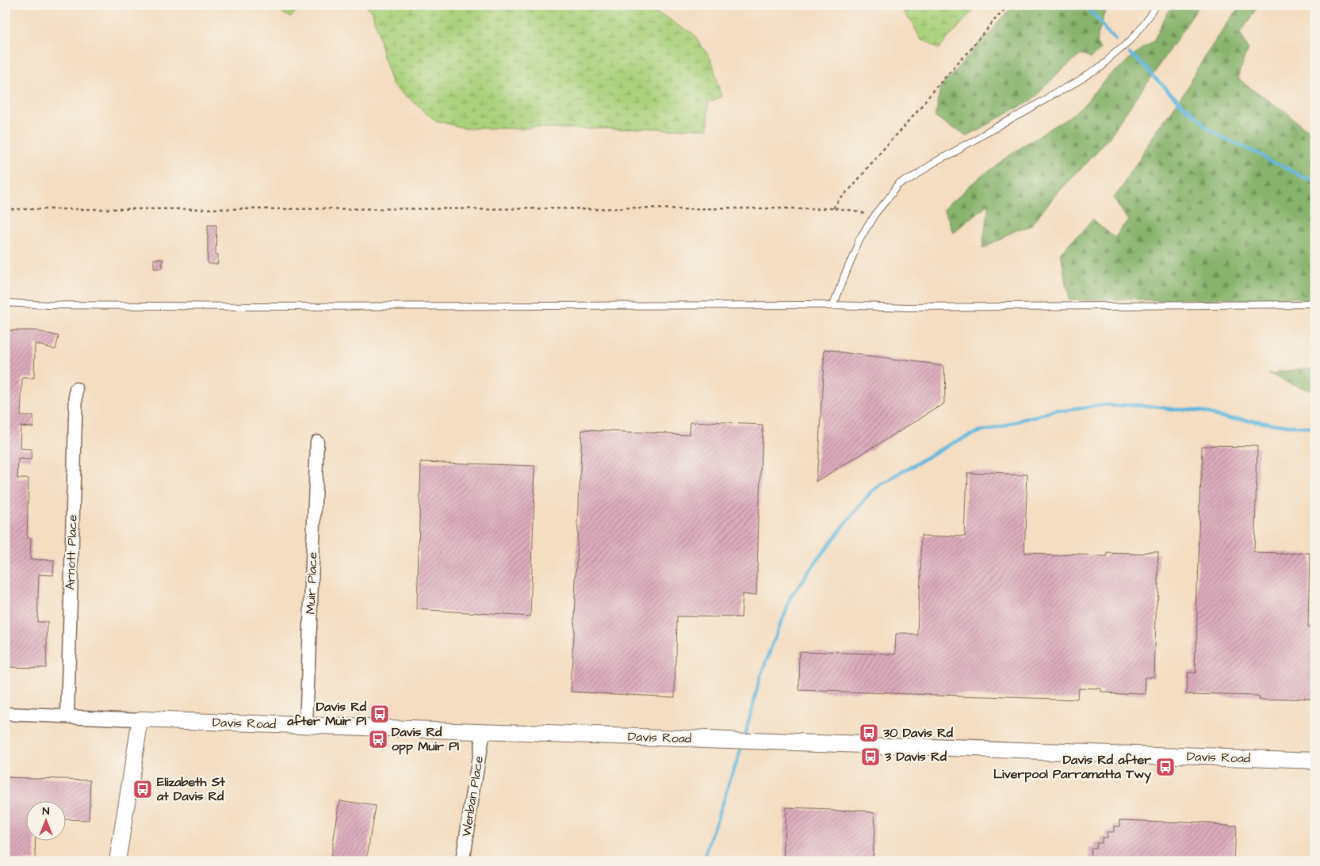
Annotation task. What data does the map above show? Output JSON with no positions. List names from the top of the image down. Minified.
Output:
{"streets":{"street":["Arnott Place","Muir Place","Davis Road","Wenban Place"]},"crossings":[["Arnott Place","Davis Road"],["Muir Place","Davis Road"],["Davis Road","Wenban Place"]],"places":{"bus stop":["Davis Rd after Muir Pl","30 Davis Rd","Davis Rd opp Muir Pl","3 Davis Rd","Davis Rd after Liverpool Parramatta Twy","Elizabeth St at Davis Rd"]},"north":"top"}
